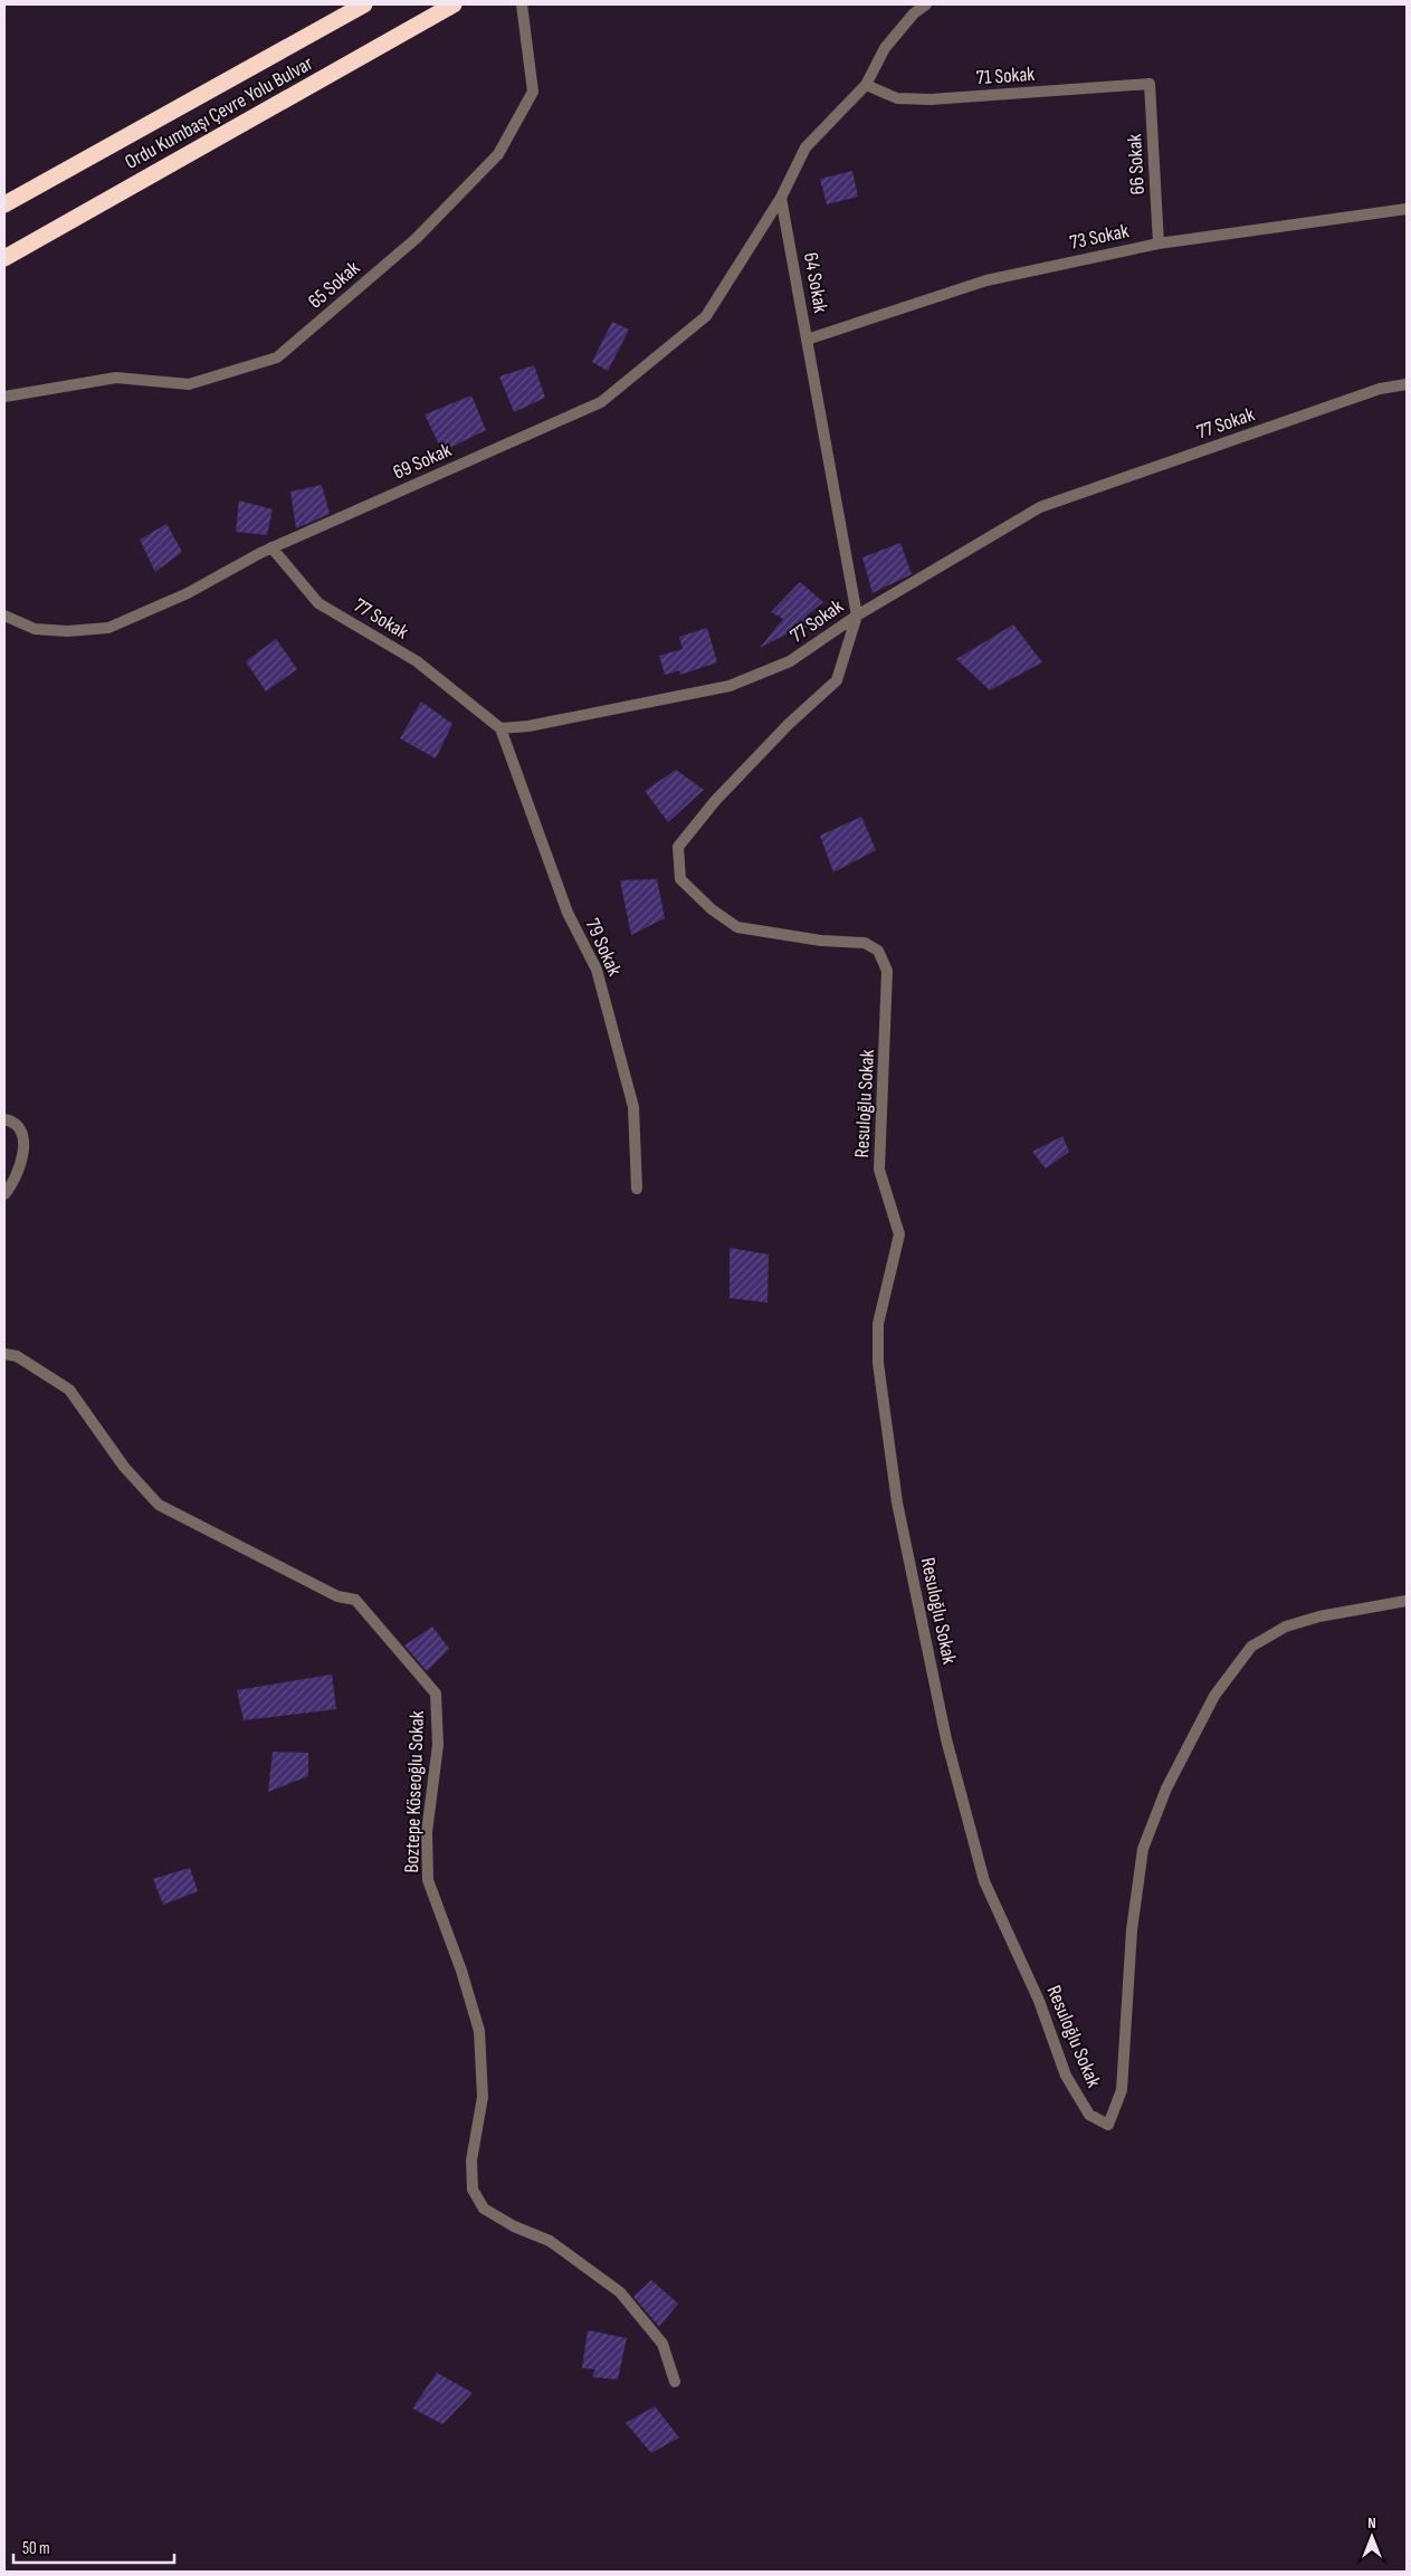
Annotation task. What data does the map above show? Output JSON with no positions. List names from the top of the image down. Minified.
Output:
{"streets":{"highway":["Ordu Kumbaşı Çevre Yolu Bulvar"],"street":["71 Sokak","66 Sokak","73 Sokak","64 Sokak","65 Sokak","77 Sokak","69 Sokak","79 Sokak","Resuloğlu Sokak","Boztepe Köseoğlu Sokak"]},"crossings":[["71 Sokak","66 Sokak"],["66 Sokak","73 Sokak"],["73 Sokak","64 Sokak"],["64 Sokak","77 Sokak"],["64 Sokak","69 Sokak"],["64 Sokak","Resuloğlu Sokak"],["77 Sokak","69 Sokak"],["77 Sokak","79 Sokak"],["77 Sokak","Resuloğlu Sokak"]],"scale_bar":"50 m","north":"top"}
